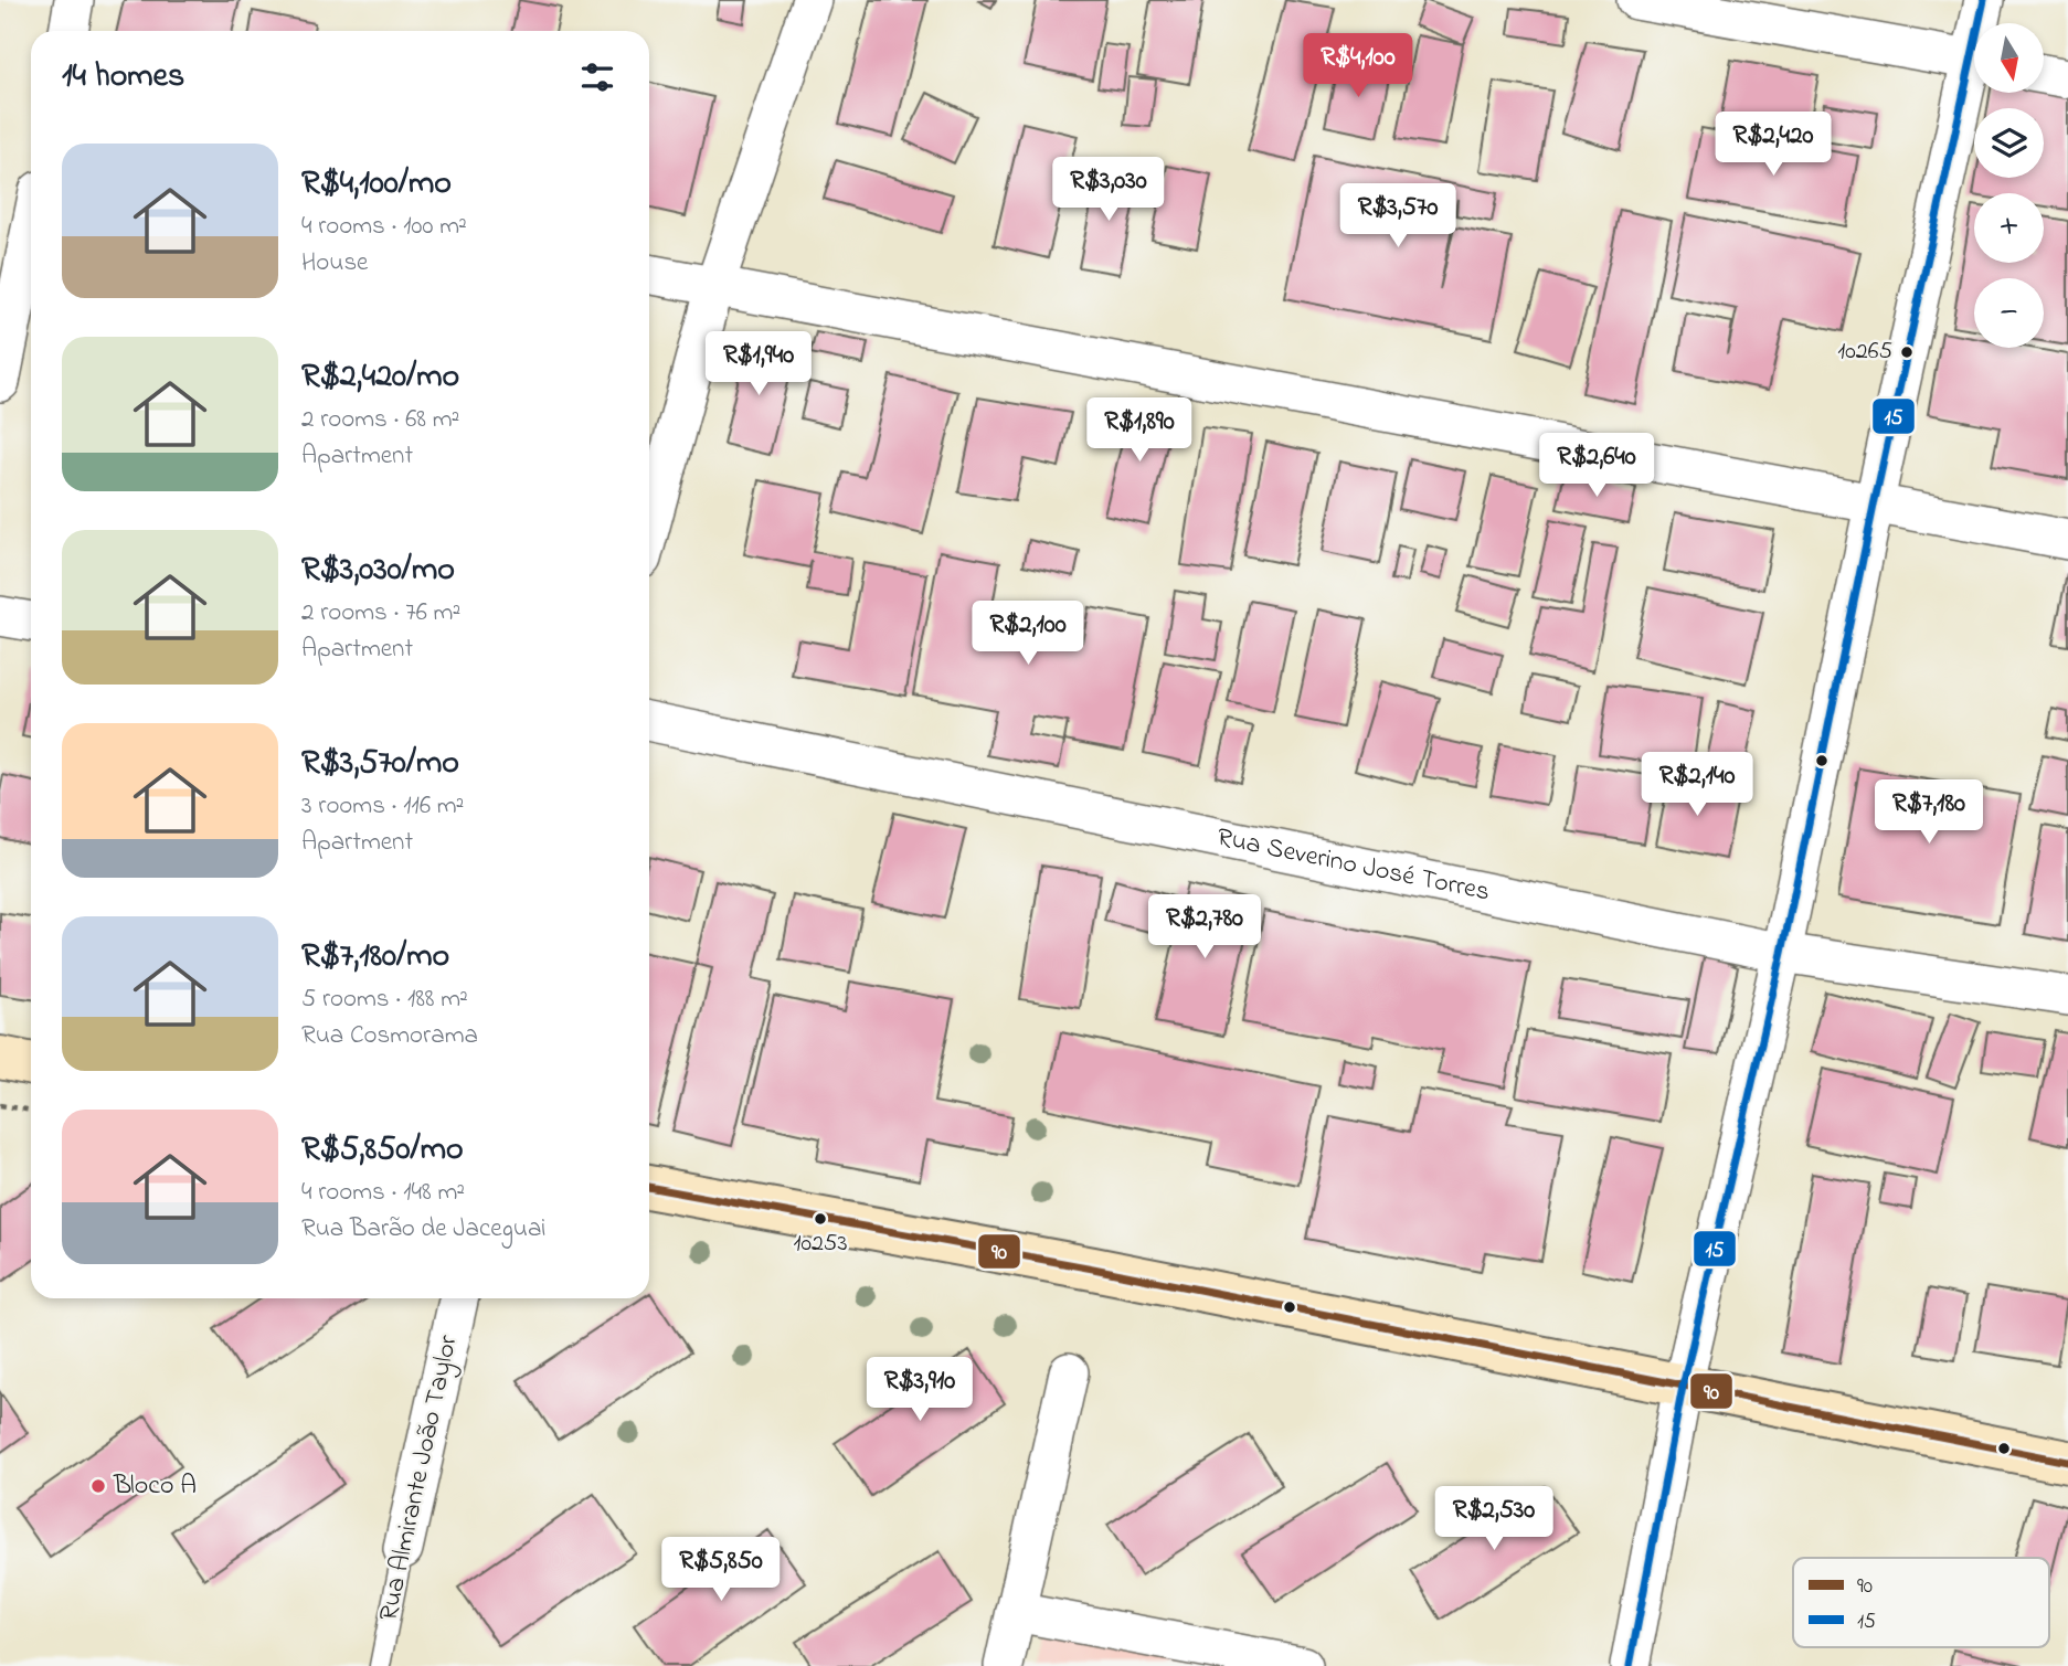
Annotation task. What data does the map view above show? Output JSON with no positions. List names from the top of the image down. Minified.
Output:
{"streets":{"street":["Rua Severino José Torres","Rua Almirante João Taylor"]},"places":["10265","10253","Bloco A"],"lines":["transit line 15","transit line 90"],"legend":["90","15"],"north":"bottom","page":{"map_buttons":["+","−"],"heading":"14 homes","price":["R$4,100","R$2,420","R$3,030","R$3,570","R$1,940","R$1,890","R$2,640","R$2,100","R$2,140","R$7,180","R$2,780","R$3,910","R$2,530","R$5,850"],"list":[{"name":"R$4,100/mo","note":"4 rooms · 100 m² · House"},{"name":"R$2,420/mo","note":"2 rooms · 68 m² · Apartment"},{"name":"R$3,030/mo","note":"2 rooms · 76 m² · Apartment"},{"name":"R$3,570/mo","note":"3 rooms · 116 m² · Apartment"},{"name":"R$7,180/mo","note":"5 rooms · 188 m² · Rua Cosmorama"},{"name":"R$5,850/mo","note":"4 rooms · 148 m² · Rua Barão de Jaceguai"}]}}
